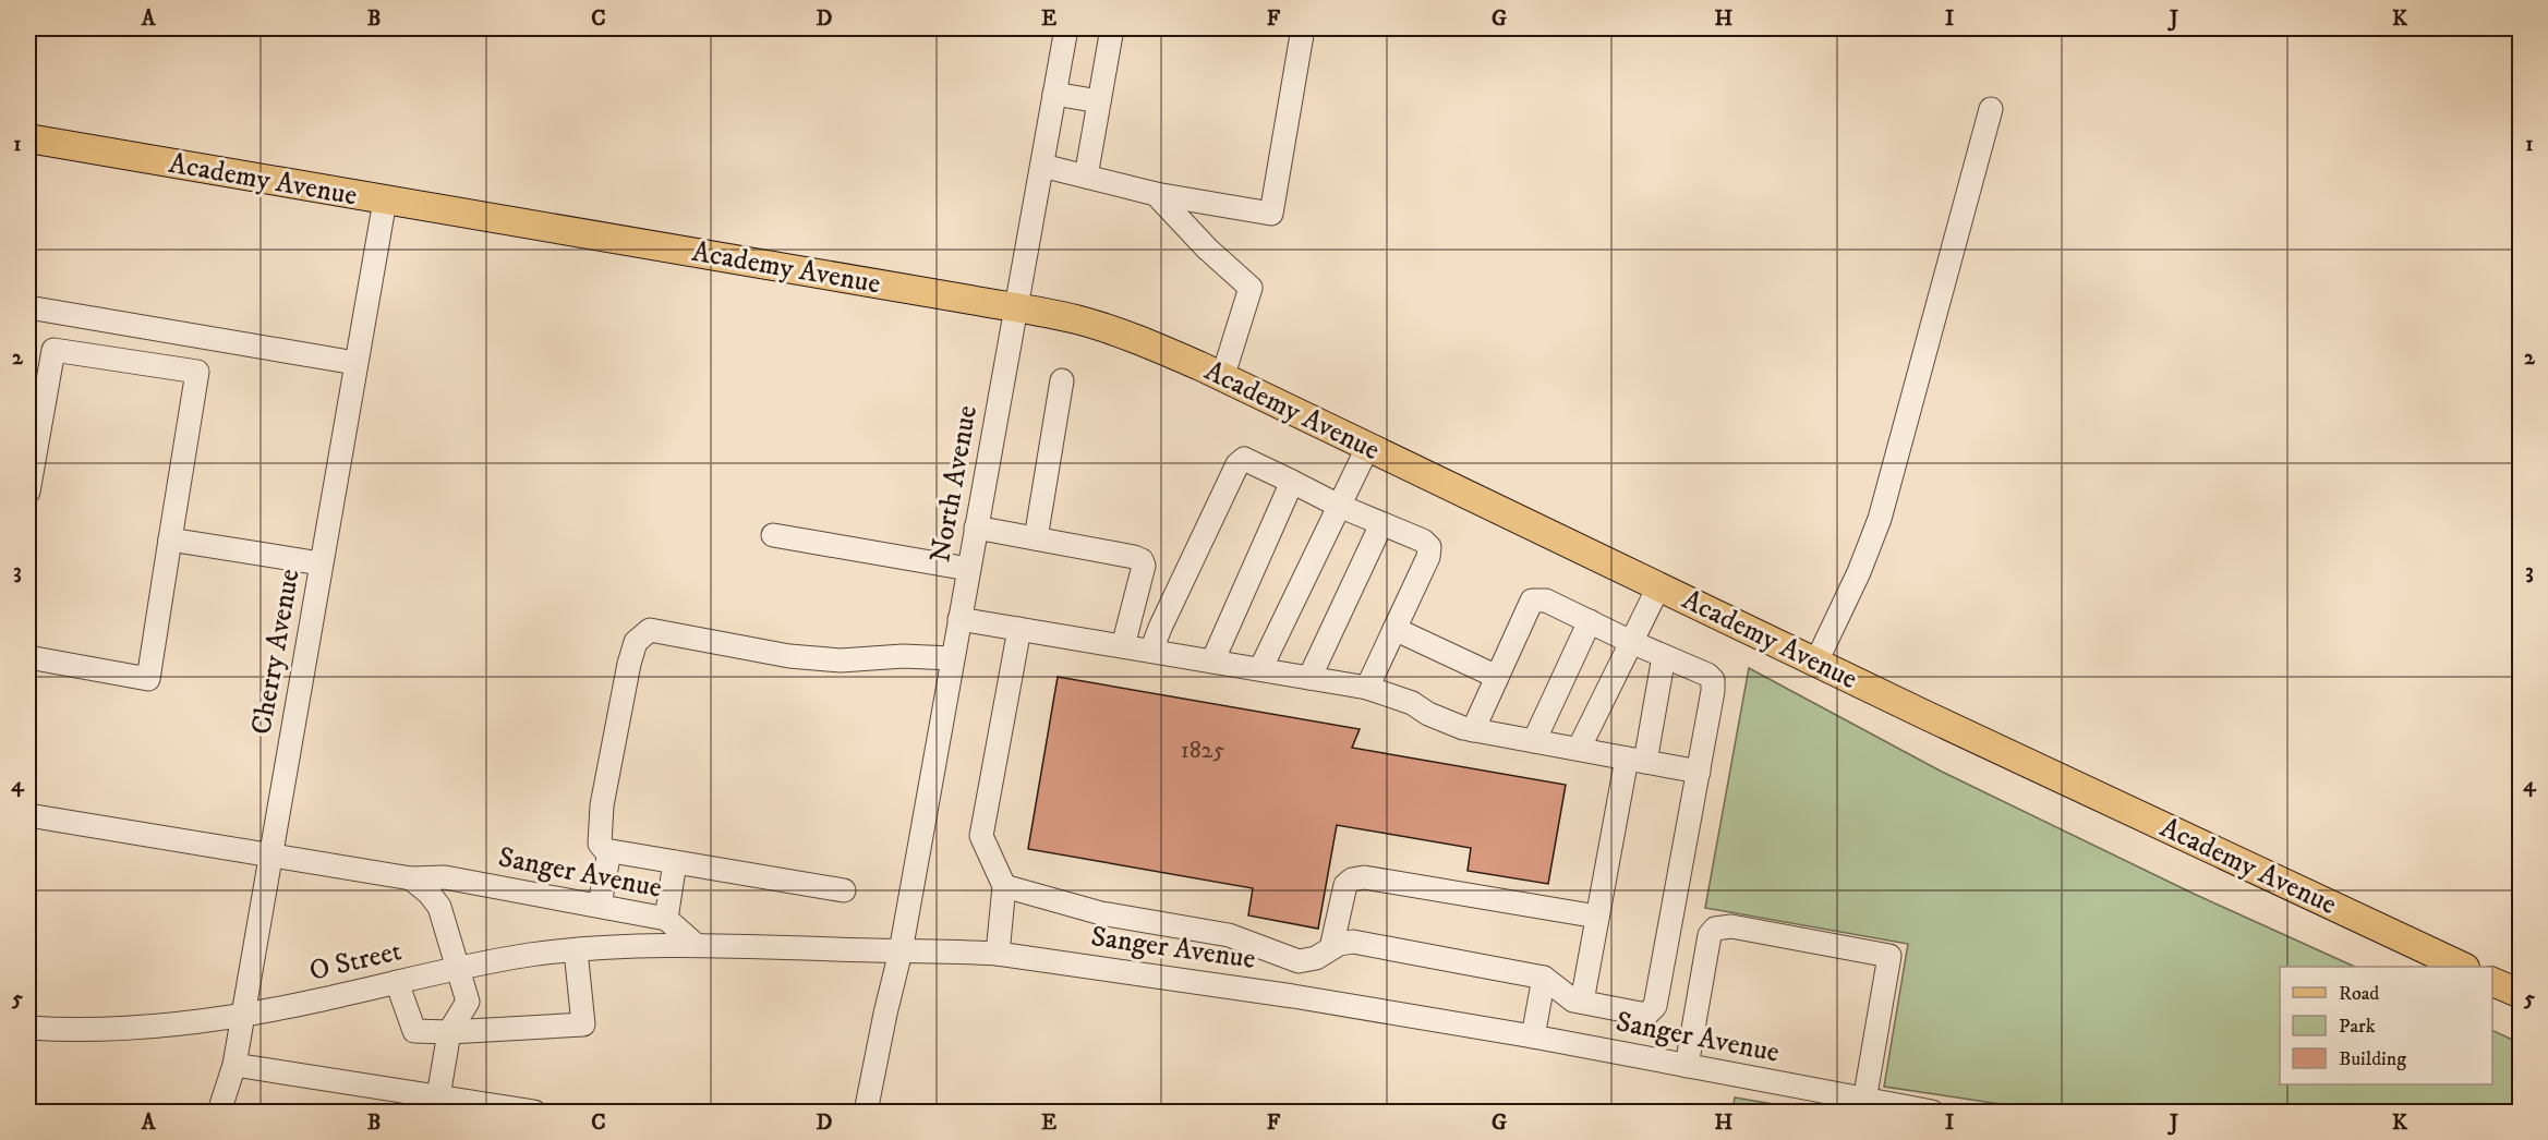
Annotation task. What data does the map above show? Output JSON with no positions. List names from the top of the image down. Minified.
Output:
{"streets":{"main road":["Academy Avenue"],"street":["North Avenue","Cherry Avenue","Sanger Avenue","O Street"]},"crossings":[["Academy Avenue","North Avenue"],["Academy Avenue","Cherry Avenue"],["North Avenue","Sanger Avenue"],["Cherry Avenue","Sanger Avenue"],["Cherry Avenue","O Street"],["Sanger Avenue","O Street"]],"house_numbers":["1825"],"legend":["Road","Park","Building"],"grid":{"columns":["A","B","C","D","E","F","G","H","I","J","K"],"rows":["1","2","3","4","5"]}}
